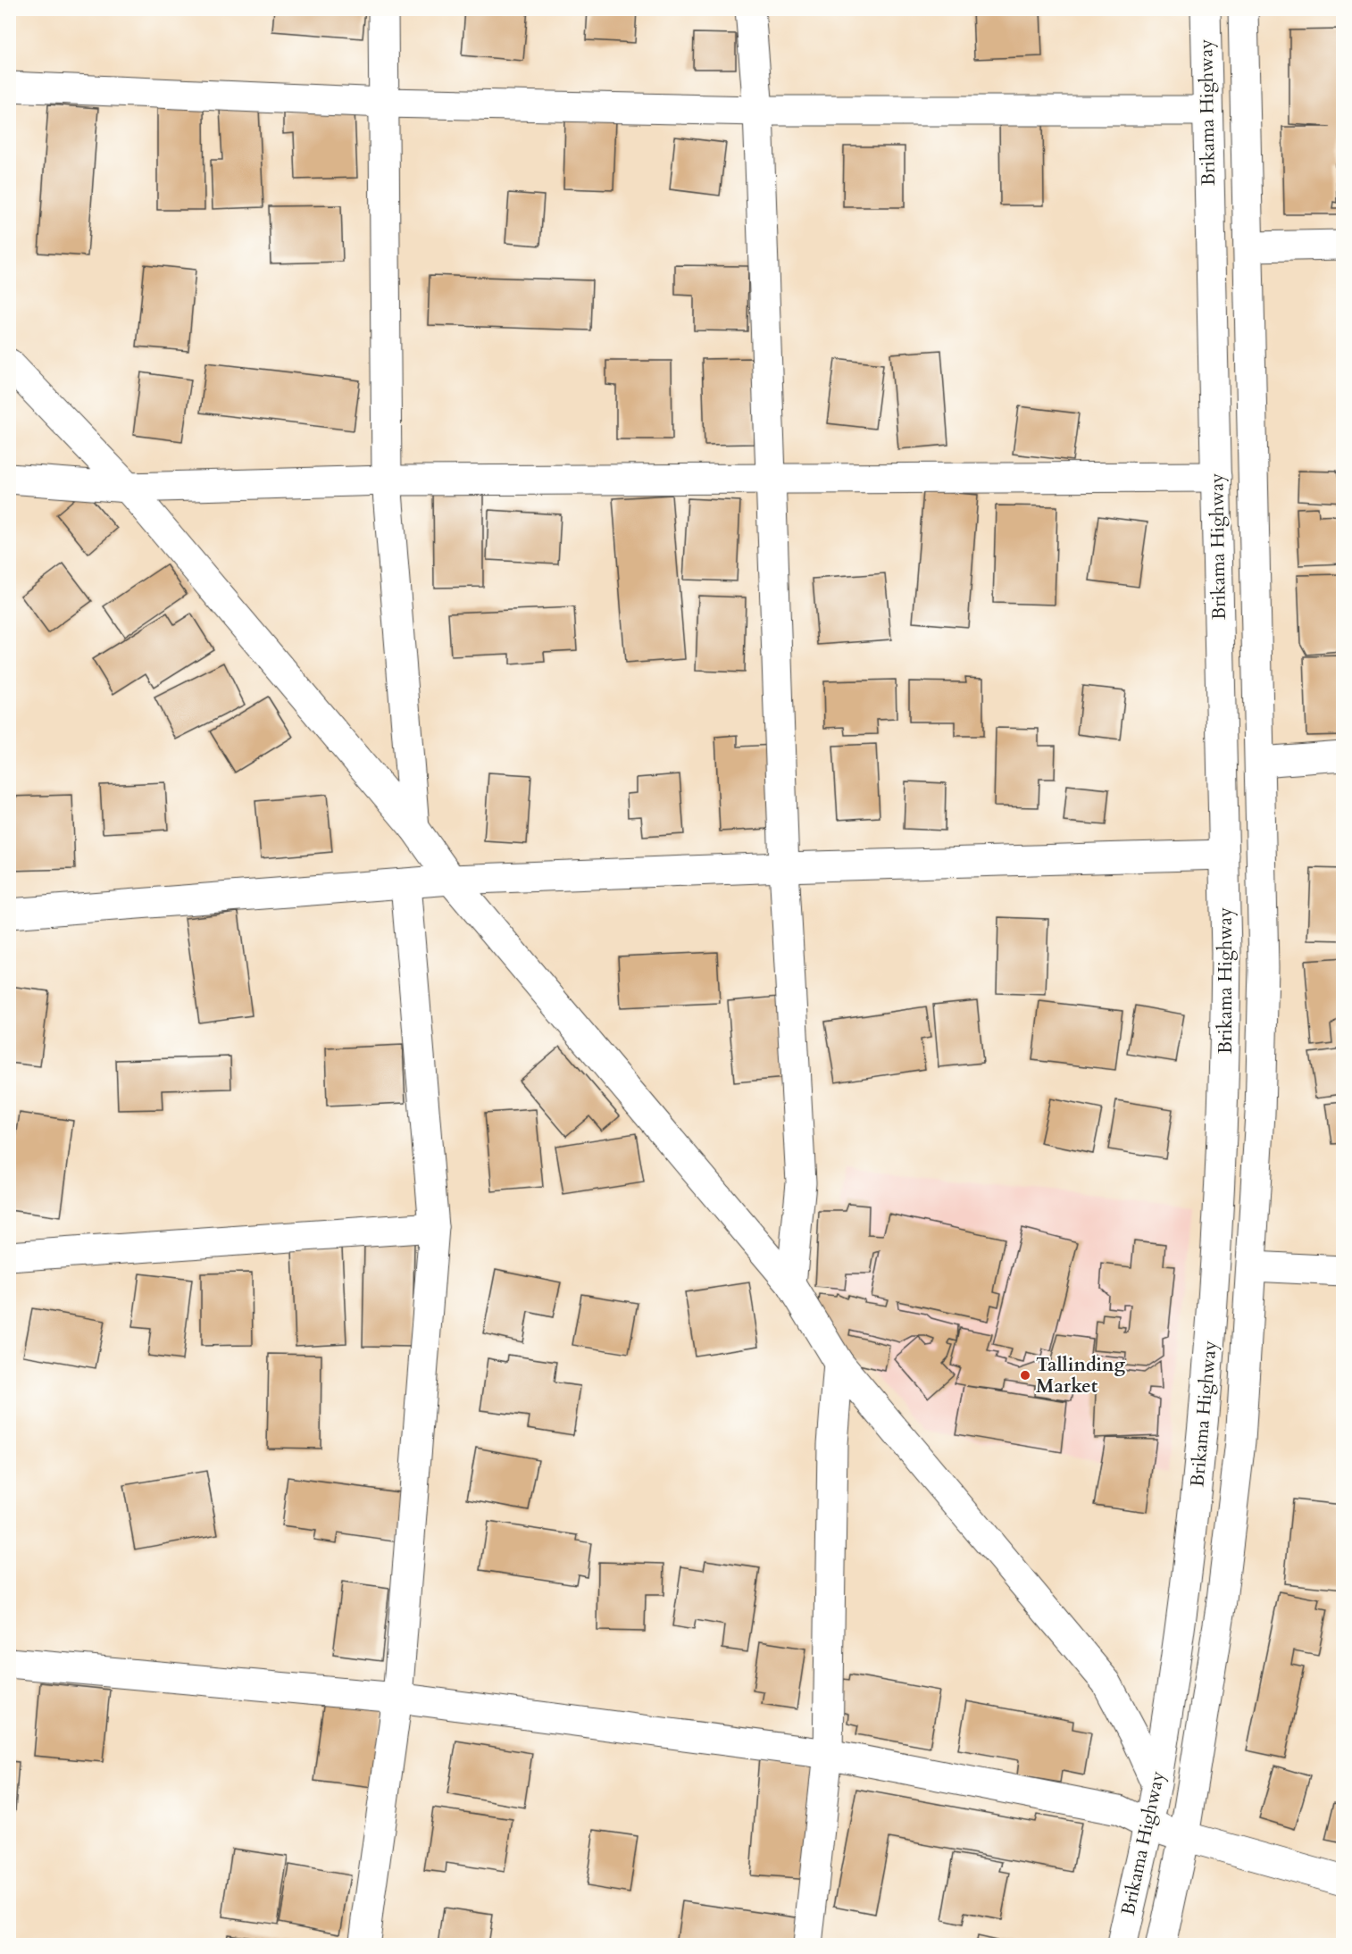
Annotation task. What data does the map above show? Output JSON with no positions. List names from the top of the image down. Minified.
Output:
{"streets":{"main road":["Brikama Highway"]},"places":["Tallinding Market"]}
